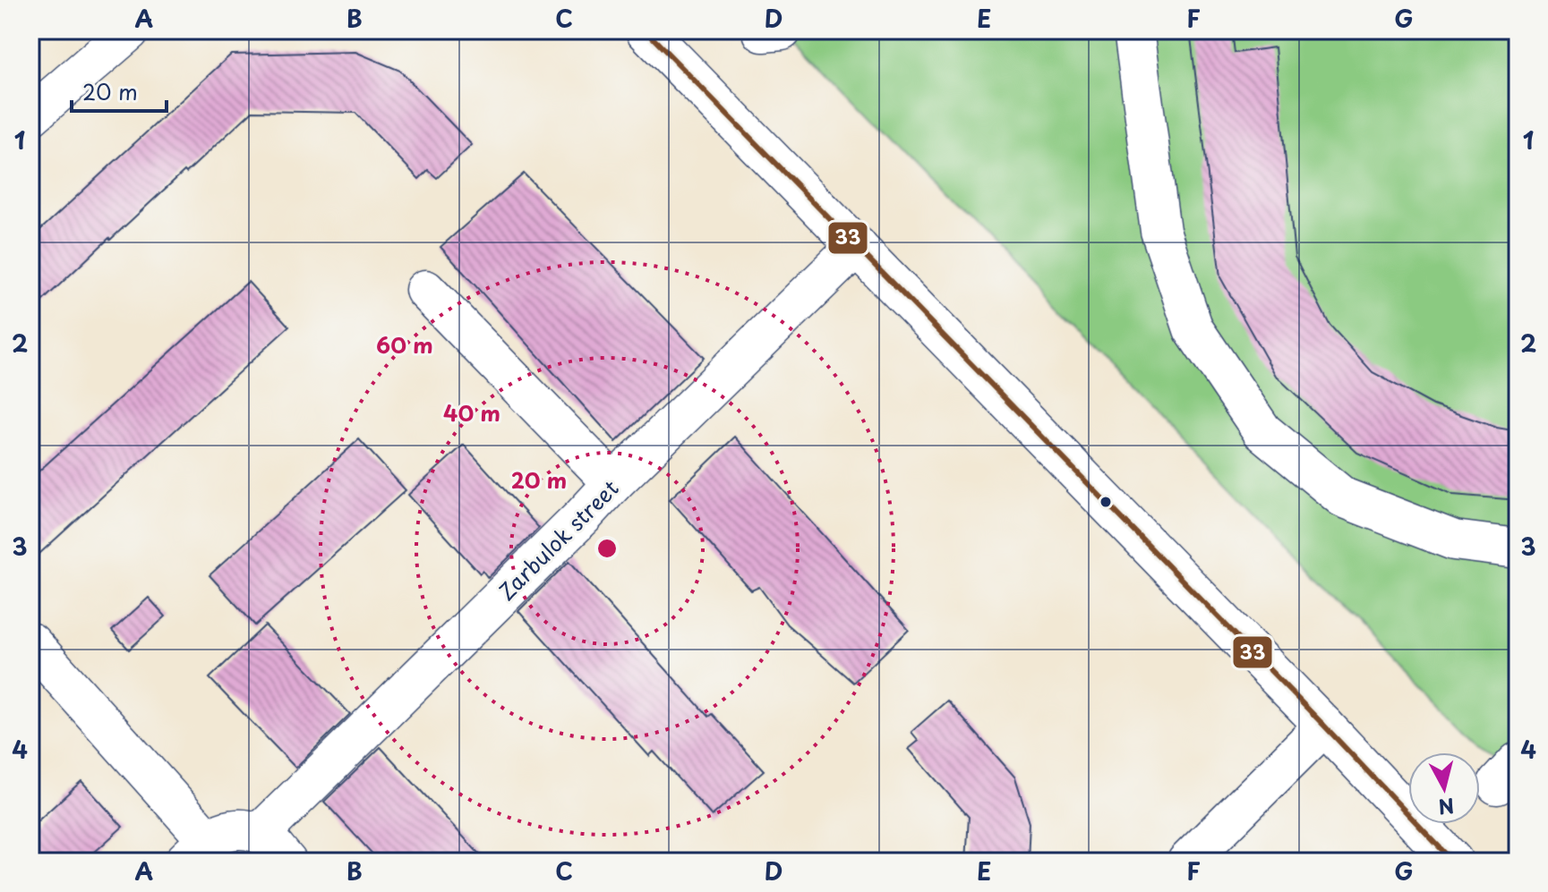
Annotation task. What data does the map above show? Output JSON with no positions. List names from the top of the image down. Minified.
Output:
{"streets":{"street":["Zarbulok street"]},"lines":["transit line 33"],"scale_bar":"20 m","north":"bottom","grid":{"columns":["A","B","C","D","E","F","G"],"rows":["1","2","3","4"]},"rings":["60 m","40 m","20 m"]}
